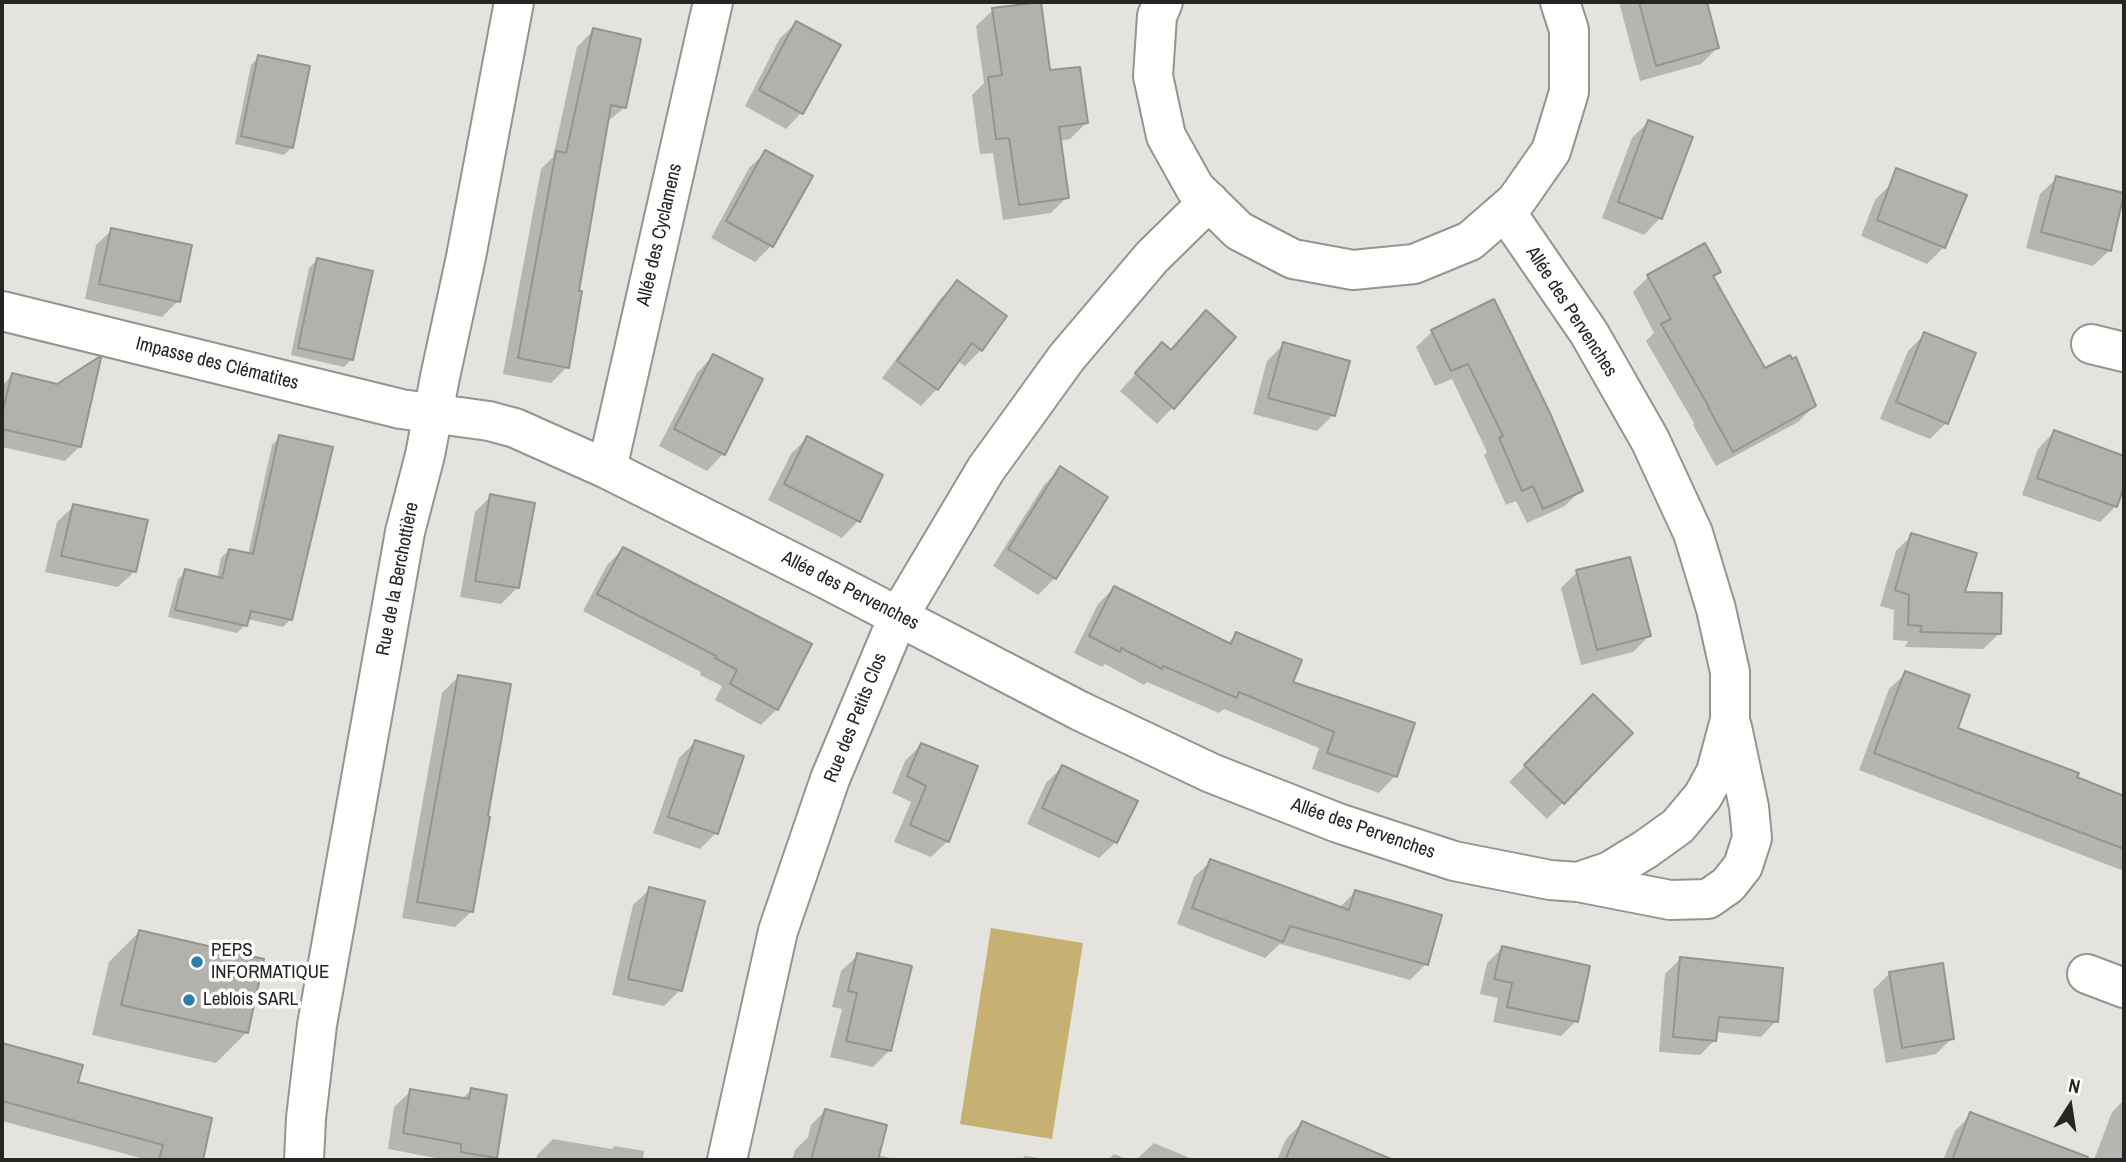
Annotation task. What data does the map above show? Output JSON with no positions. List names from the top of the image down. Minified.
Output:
{"streets":{"street":["Allée des Cyclamens","Allée des Pervenches","Impasse des Clématites","Rue de la Berchottière","Rue des Petits Clos"]},"crossings":[["Allée des Cyclamens","Allée des Pervenches"],["Allée des Pervenches","Impasse des Clématites"],["Allée des Pervenches","Rue de la Berchottière"],["Allée des Pervenches","Rue des Petits Clos"],["Impasse des Clématites","Rue de la Berchottière"]],"places":["PEPS INFORMATIQUE","Leblois SARL"],"north":"top"}
